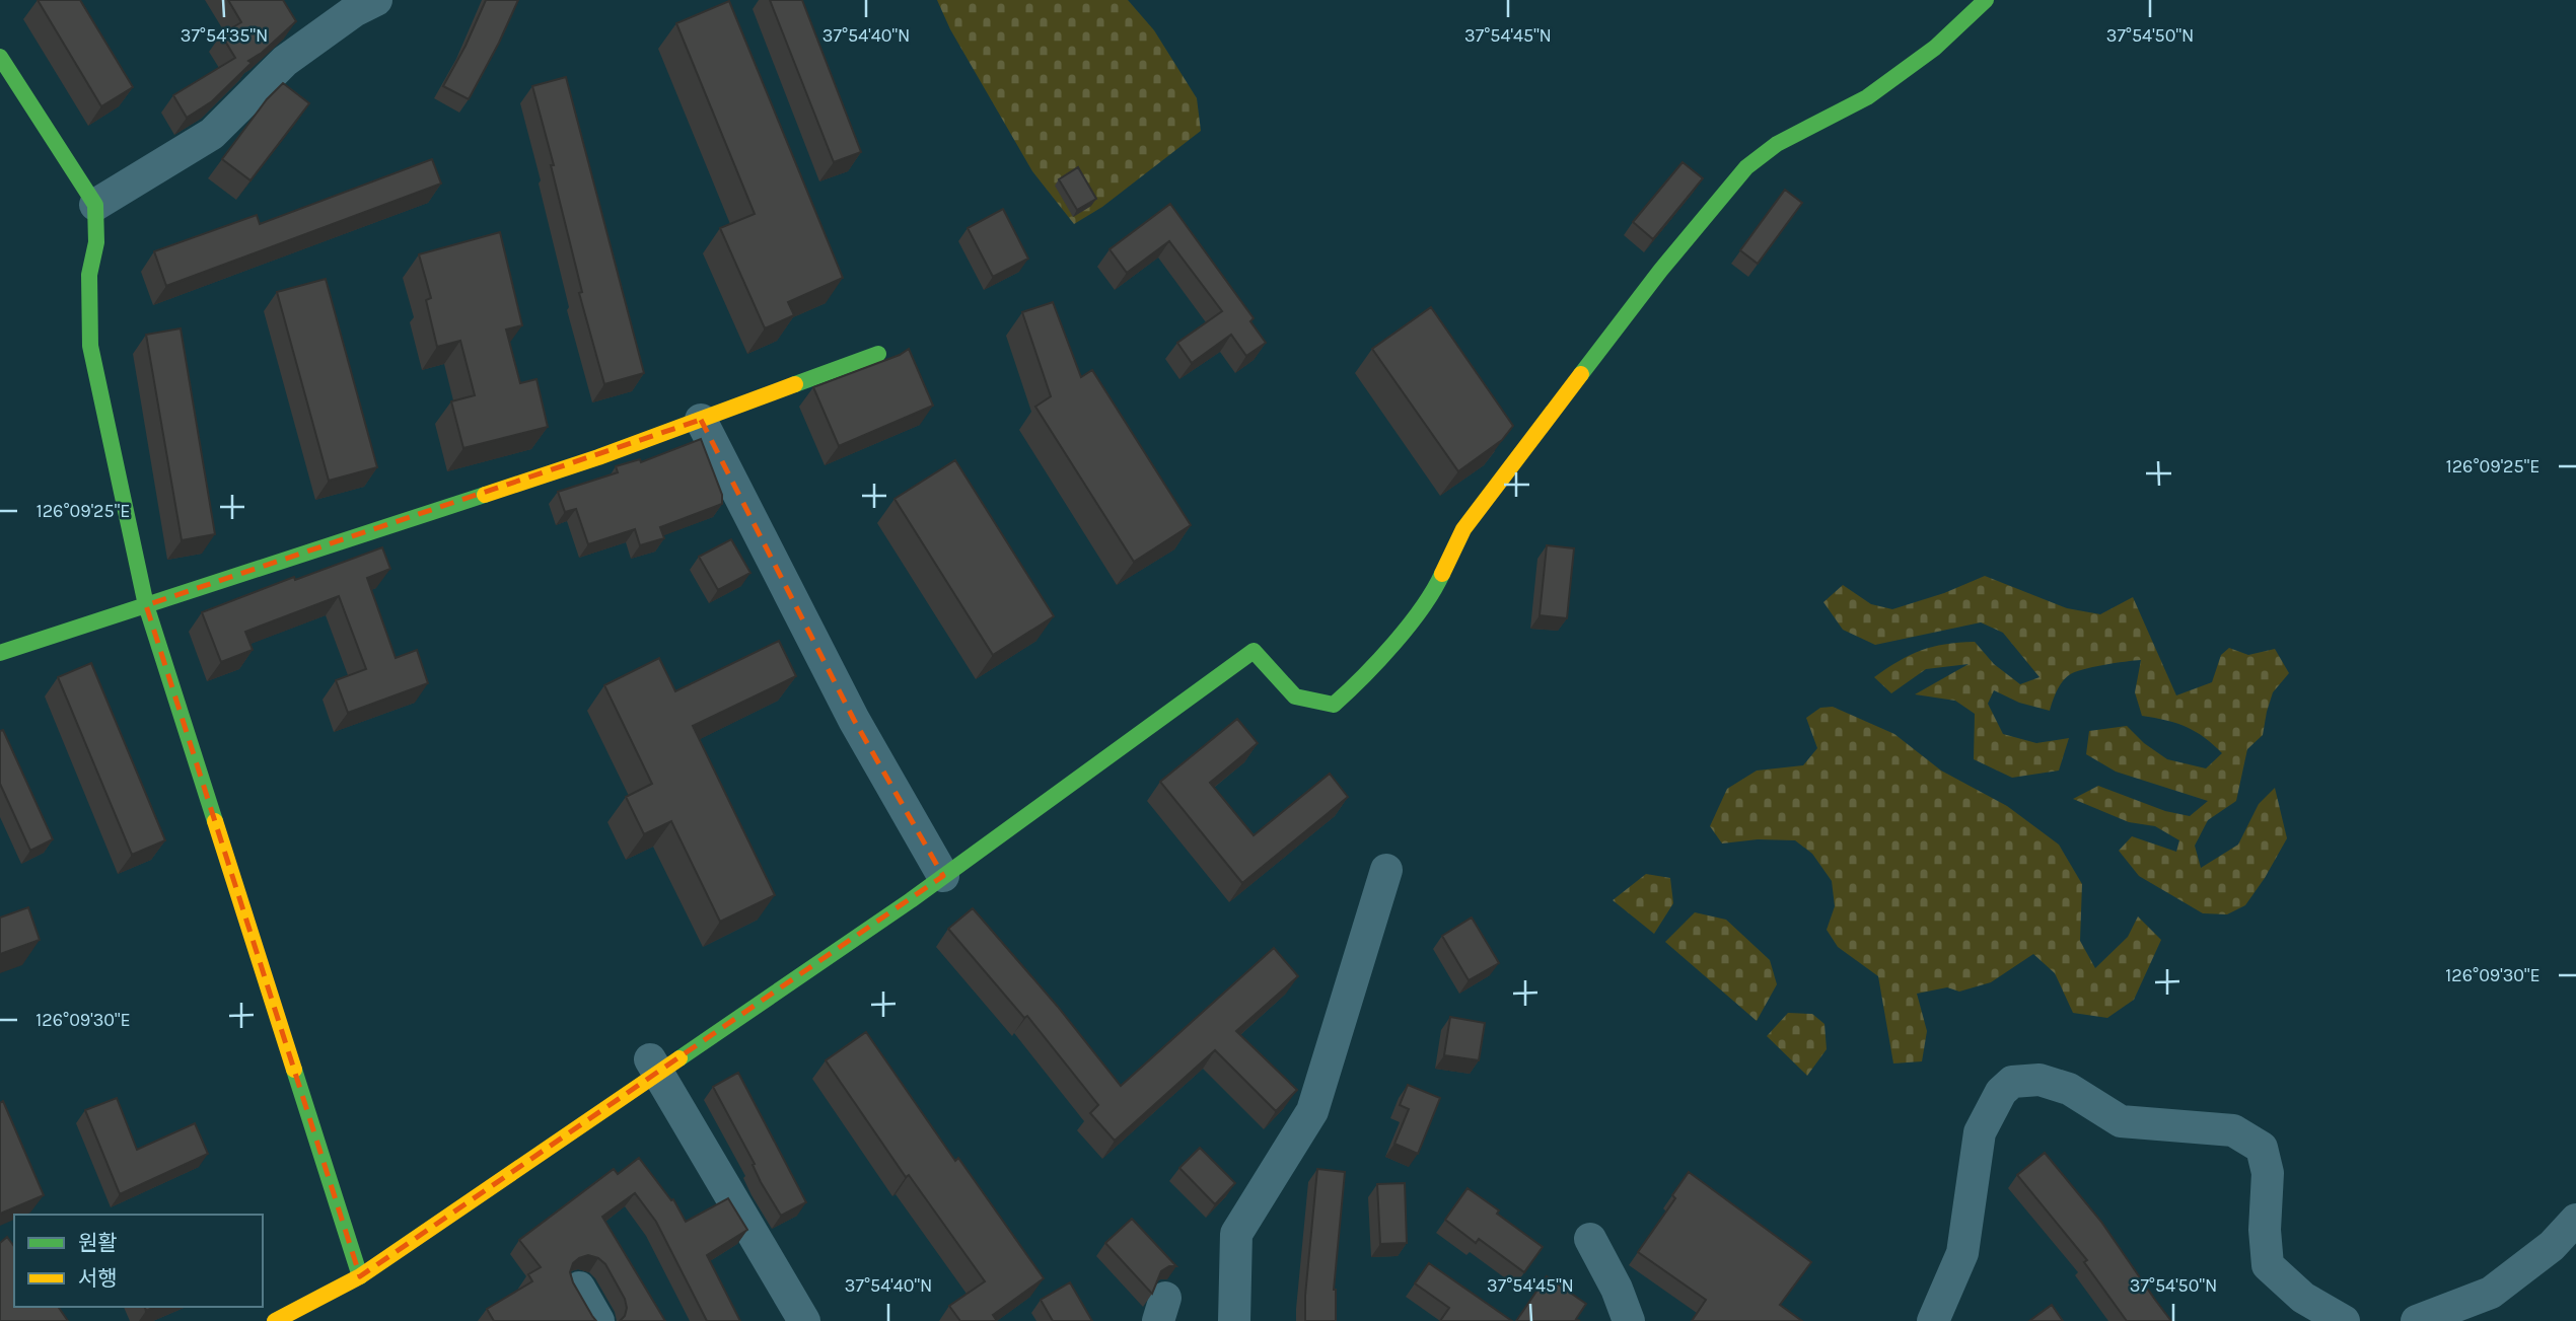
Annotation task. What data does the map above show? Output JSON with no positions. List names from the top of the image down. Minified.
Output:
{"legend":["원활","서행"],"coordinates":["37°54'35\"N","37°54'40\"N","37°54'45\"N","37°54'50\"N","126°09'25\"E","126°09'30\"E"]}
